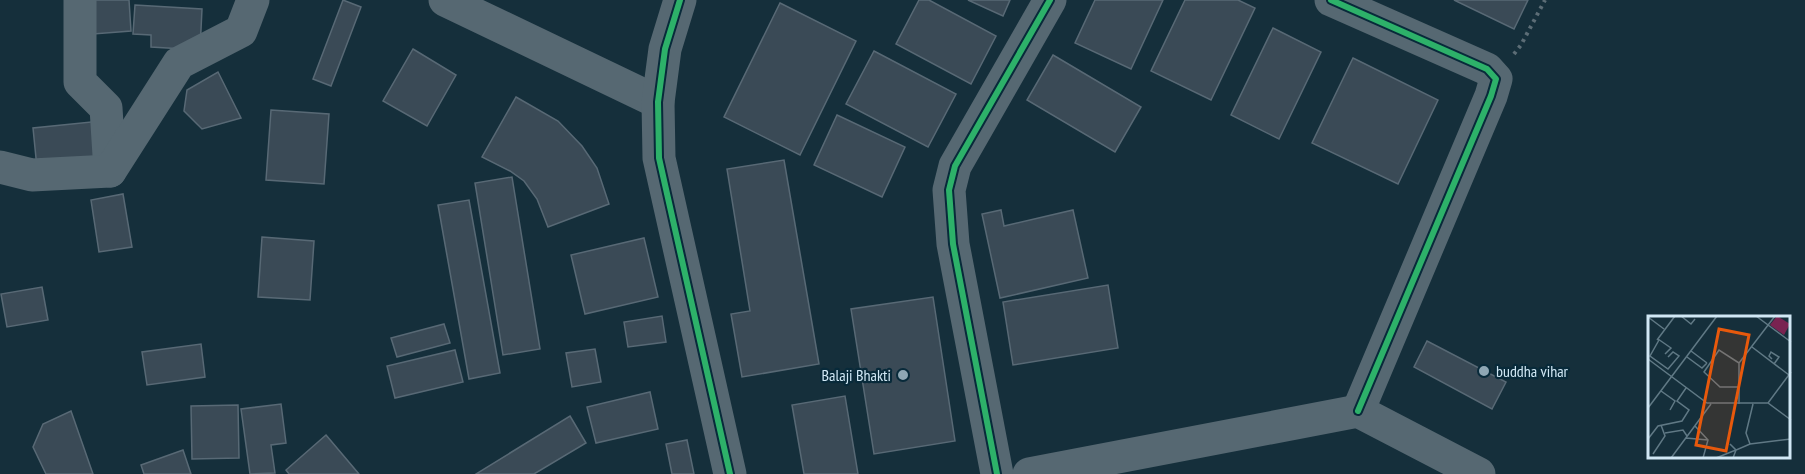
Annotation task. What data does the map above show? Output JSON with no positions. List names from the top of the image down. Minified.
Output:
{"places":["buddha vihar","Balaji Bhakti"]}
